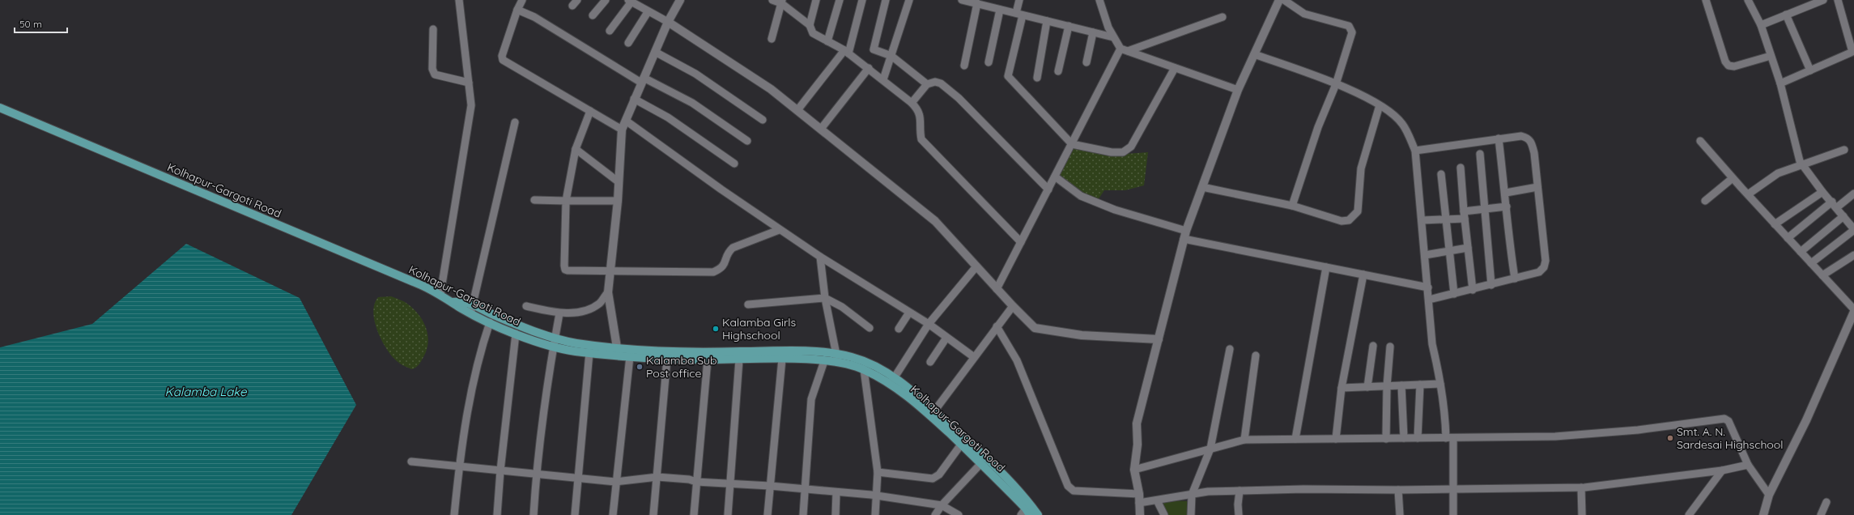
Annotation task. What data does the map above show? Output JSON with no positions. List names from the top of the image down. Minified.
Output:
{"streets":{"main road":["Kolhapur-Gargoti Road"]},"water":["Kalamba Lake"],"places":["Kalamba Girls Highschool","Kalamba Sub Post office","Smt. A. N. Sardesai Highschool"],"scale_bar":"50 m"}
